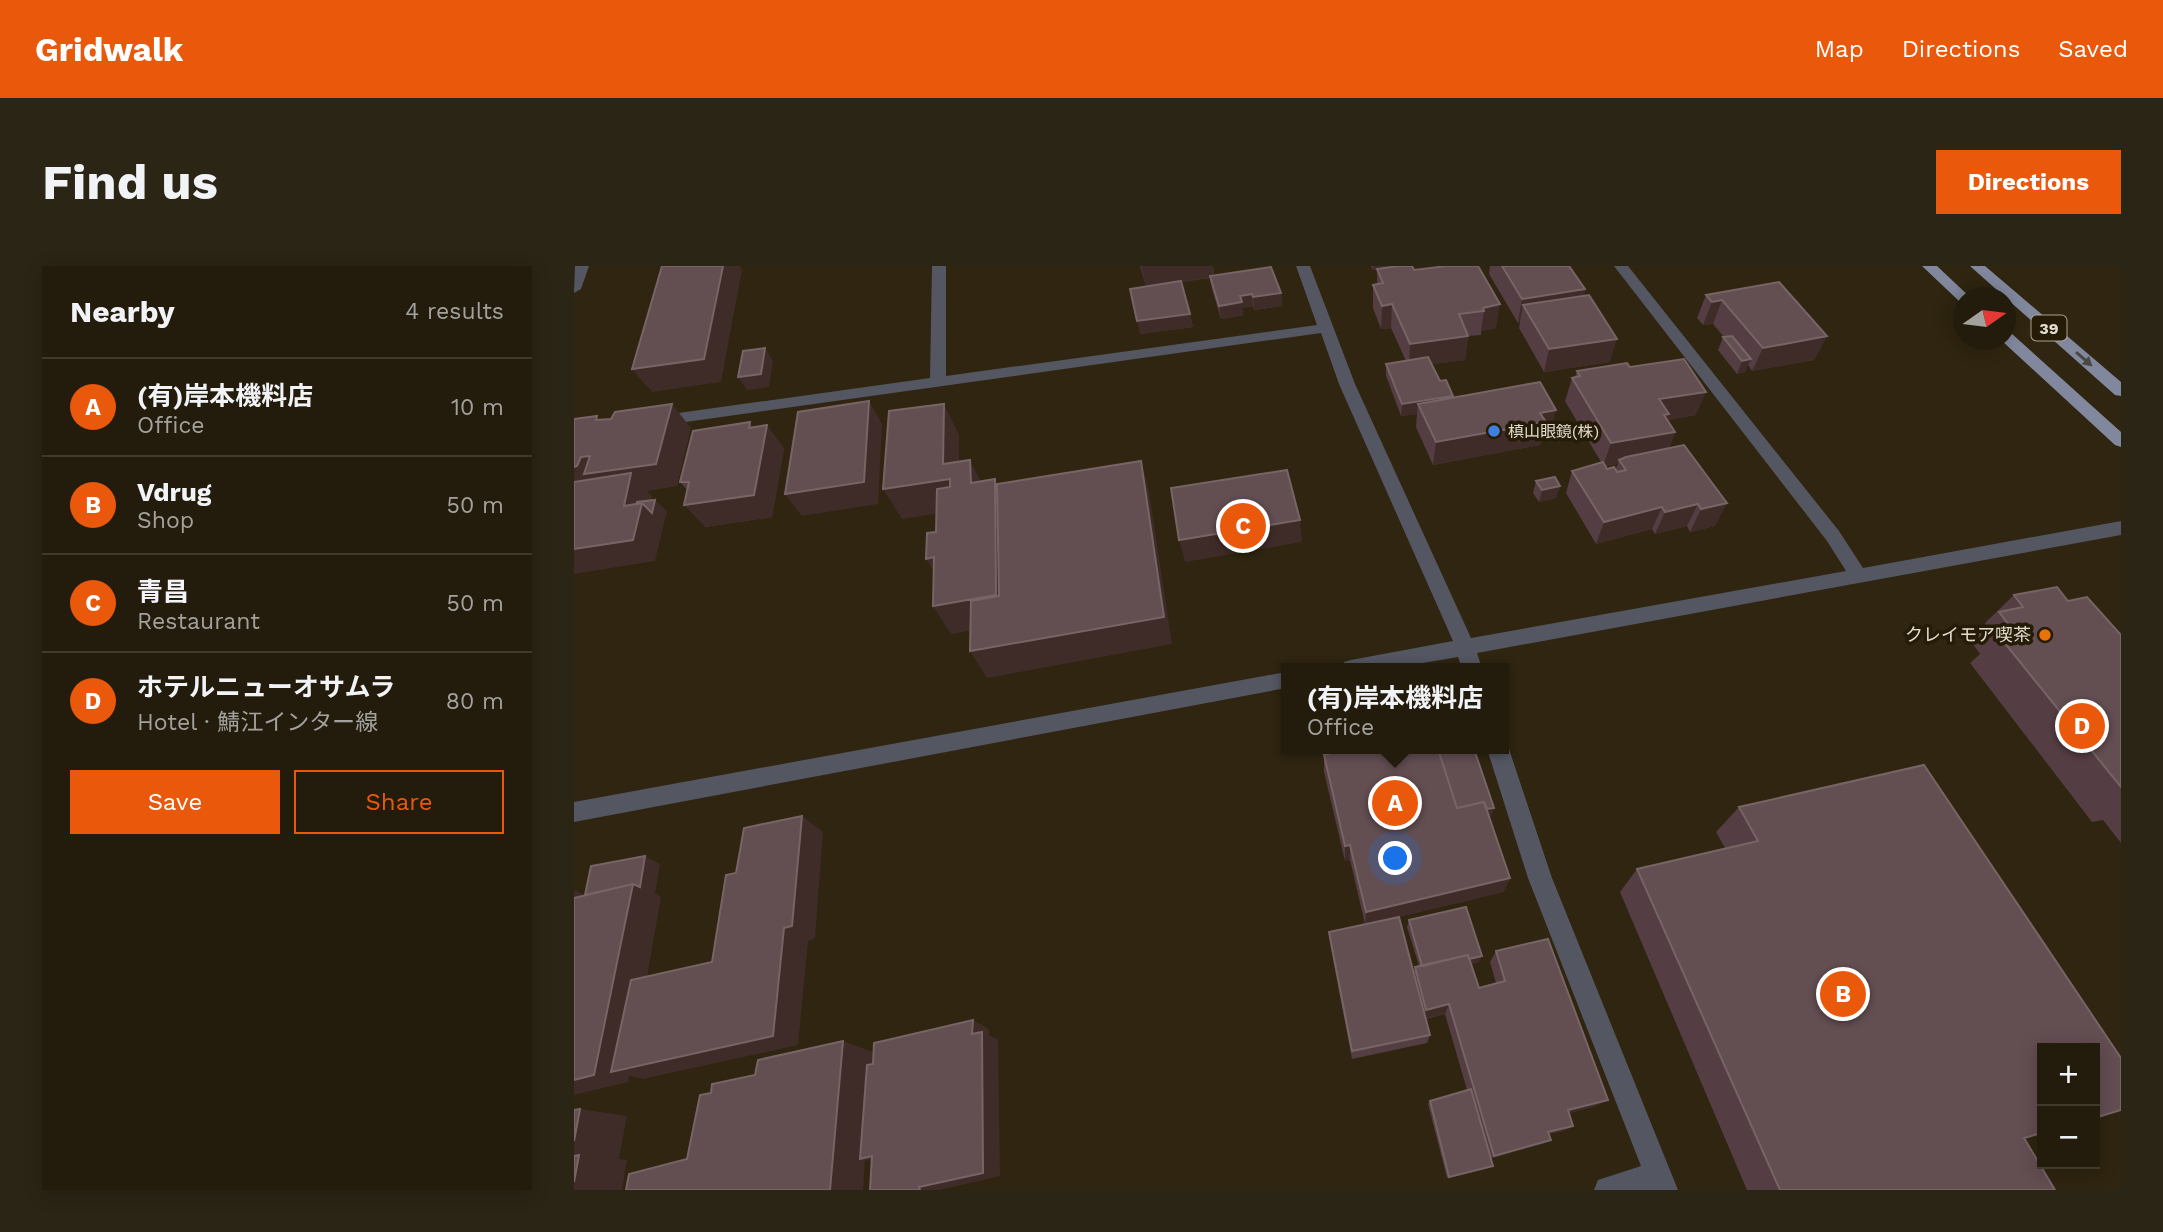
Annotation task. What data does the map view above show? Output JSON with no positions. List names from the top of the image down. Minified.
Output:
{"streets":{"main road":["39"]},"places":["槙山眼鏡(株)","クレイモア喫茶"],"north":"right","page":{"header":"Gridwalk","nav":["Map","Directions","Saved"],"buttons":["Directions",["Save","Share"]],"title":"Find us","heading":["Nearby","4 results"],"list":[{"mark":"A","name":"(有)岸本機料店","note":"Office","value":"10 m"},{"mark":"B","name":"Vdrug","note":"Shop","value":"50 m"},{"mark":"C","name":"青昌","note":"Restaurant","value":"50 m"},{"mark":"D","name":"ホテルニューオサムラ","note":"Hotel · 鯖江インター線","value":"80 m"}],"pins":["C","D","A","B"],"popup":["(有)岸本機料店","Office"],"map_buttons":["+","−"]}}
